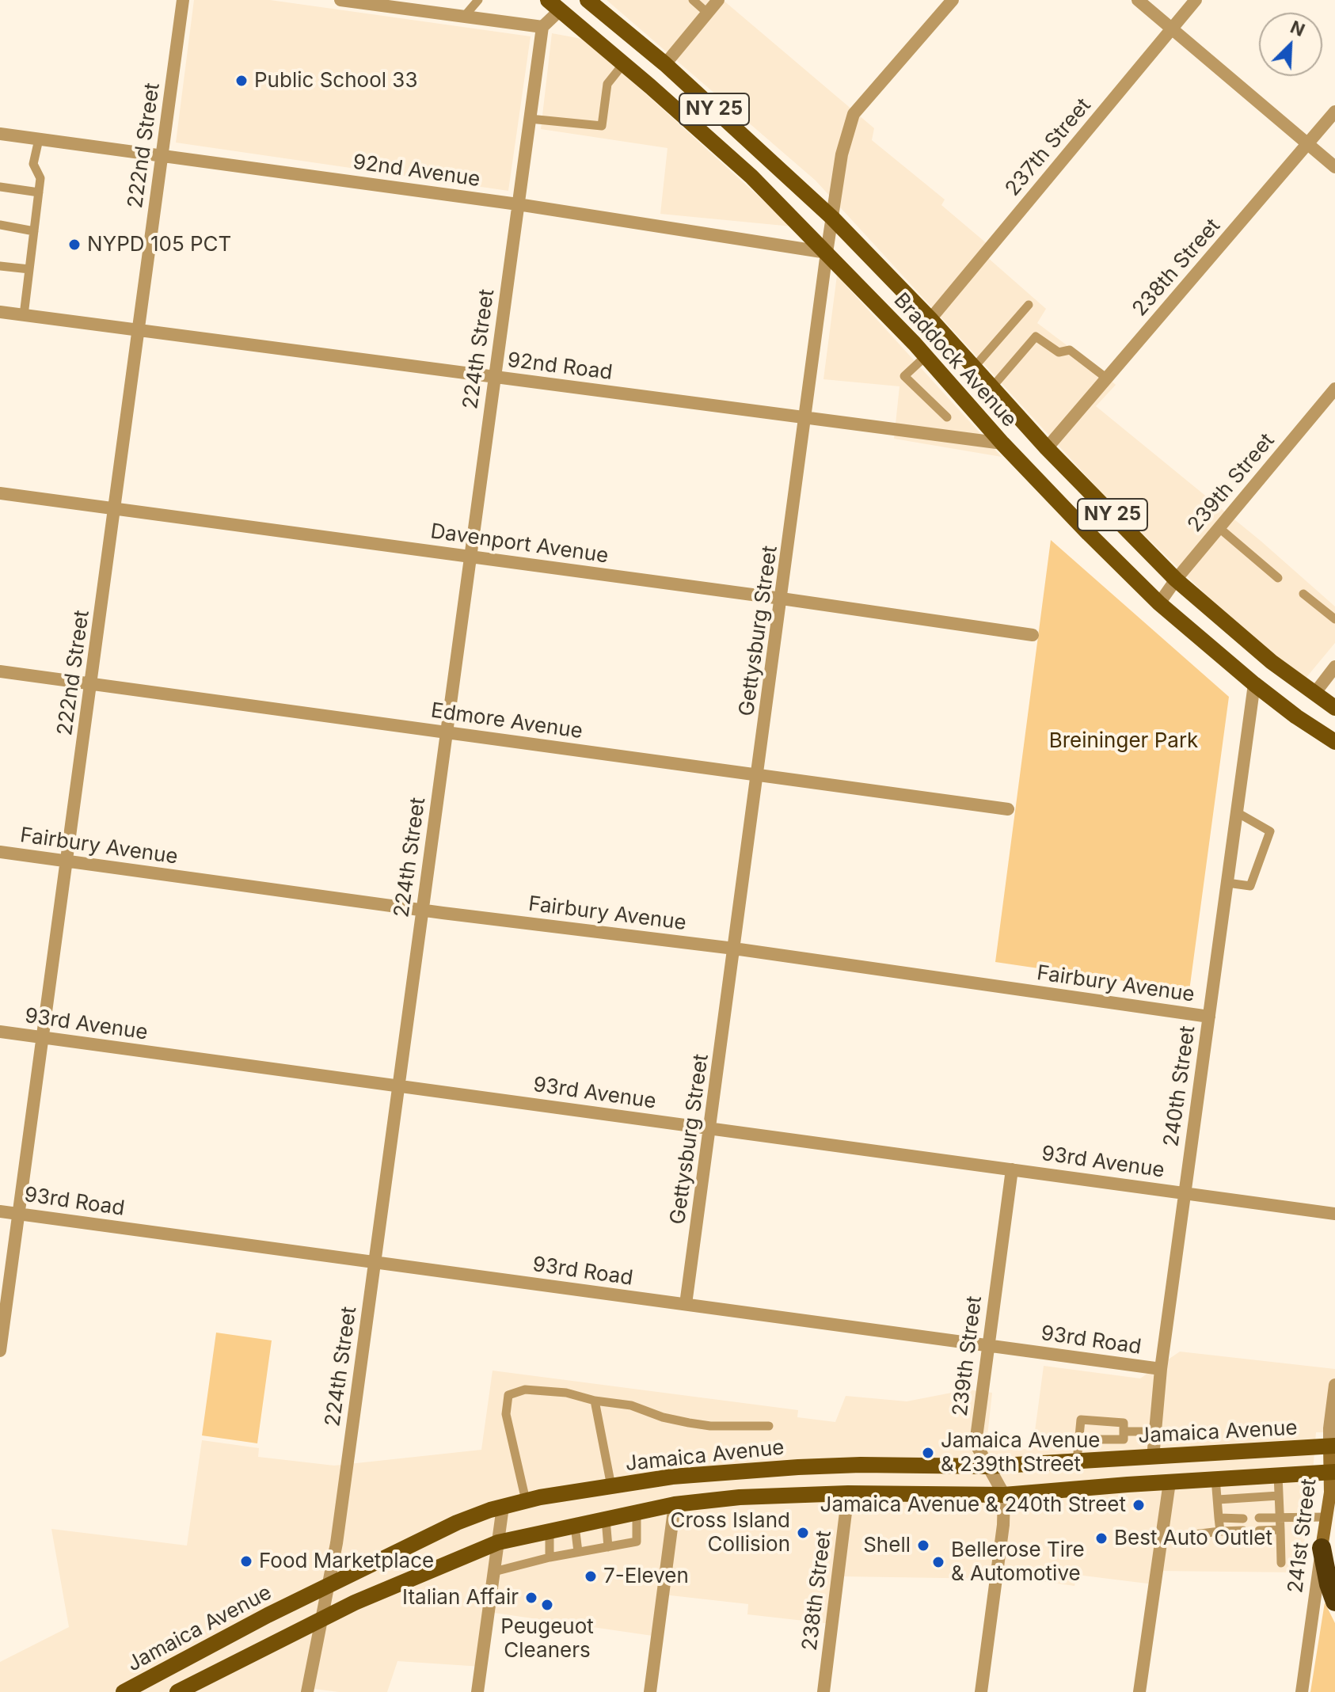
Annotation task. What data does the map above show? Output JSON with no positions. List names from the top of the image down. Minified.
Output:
{"streets":{"main road":["NY 25","Braddock Avenue","Jamaica Avenue"],"street":["222nd Street","237th Street","92nd Avenue","238th Street","224th Street","92nd Road","239th Street","Davenport Avenue","Gettysburg Street","Edmore Avenue","Fairbury Avenue","93rd Avenue","240th Street","93rd Road","241st Street"]},"crossings":[["222nd Street","92nd Avenue"],["222nd Street","92nd Road"],["222nd Street","Davenport Avenue"],["222nd Street","Edmore Avenue"],["222nd Street","Fairbury Avenue"],["222nd Street","93rd Avenue"],["222nd Street","93rd Road"],["237th Street","Braddock Avenue"],["92nd Avenue","224th Street"],["92nd Avenue","Braddock Avenue"],["92nd Avenue","Gettysburg Street"],["238th Street","Braddock Avenue"],["224th Street","92nd Road"],["224th Street","Davenport Avenue"],["224th Street","Edmore Avenue"],["224th Street","Fairbury Avenue"],["224th Street","93rd Avenue"],["224th Street","93rd Road"],["224th Street","Jamaica Avenue"],["Braddock Avenue","92nd Road"],["Braddock Avenue","239th Street"],["Braddock Avenue","Gettysburg Street"],["Braddock Avenue","240th Street"],["92nd Road","Gettysburg Street"],["239th Street","93rd Avenue"],["239th Street","93rd Road"],["239th Street","Jamaica Avenue"],["Davenport Avenue","Gettysburg Street"],["Gettysburg Street","Edmore Avenue"],["Gettysburg Street","Fairbury Avenue"],["Gettysburg Street","93rd Avenue"],["Gettysburg Street","93rd Road"],["Fairbury Avenue","240th Street"],["93rd Avenue","240th Street"],["240th Street","93rd Road"],["240th Street","Jamaica Avenue"],["Jamaica Avenue","241st Street"]],"parks":["Breininger Park"],"places":["Public School 33","NYPD 105 PCT","Jamaica Avenue & 239th Street","Jamaica Avenue & 240th Street","Cross Island Collision","Best Auto Outlet","Shell","Food Marketplace","Bellerose Tire & Automotive","7-Eleven","Italian Affair","Peugeuot Cleaners"],"north":"top right"}
